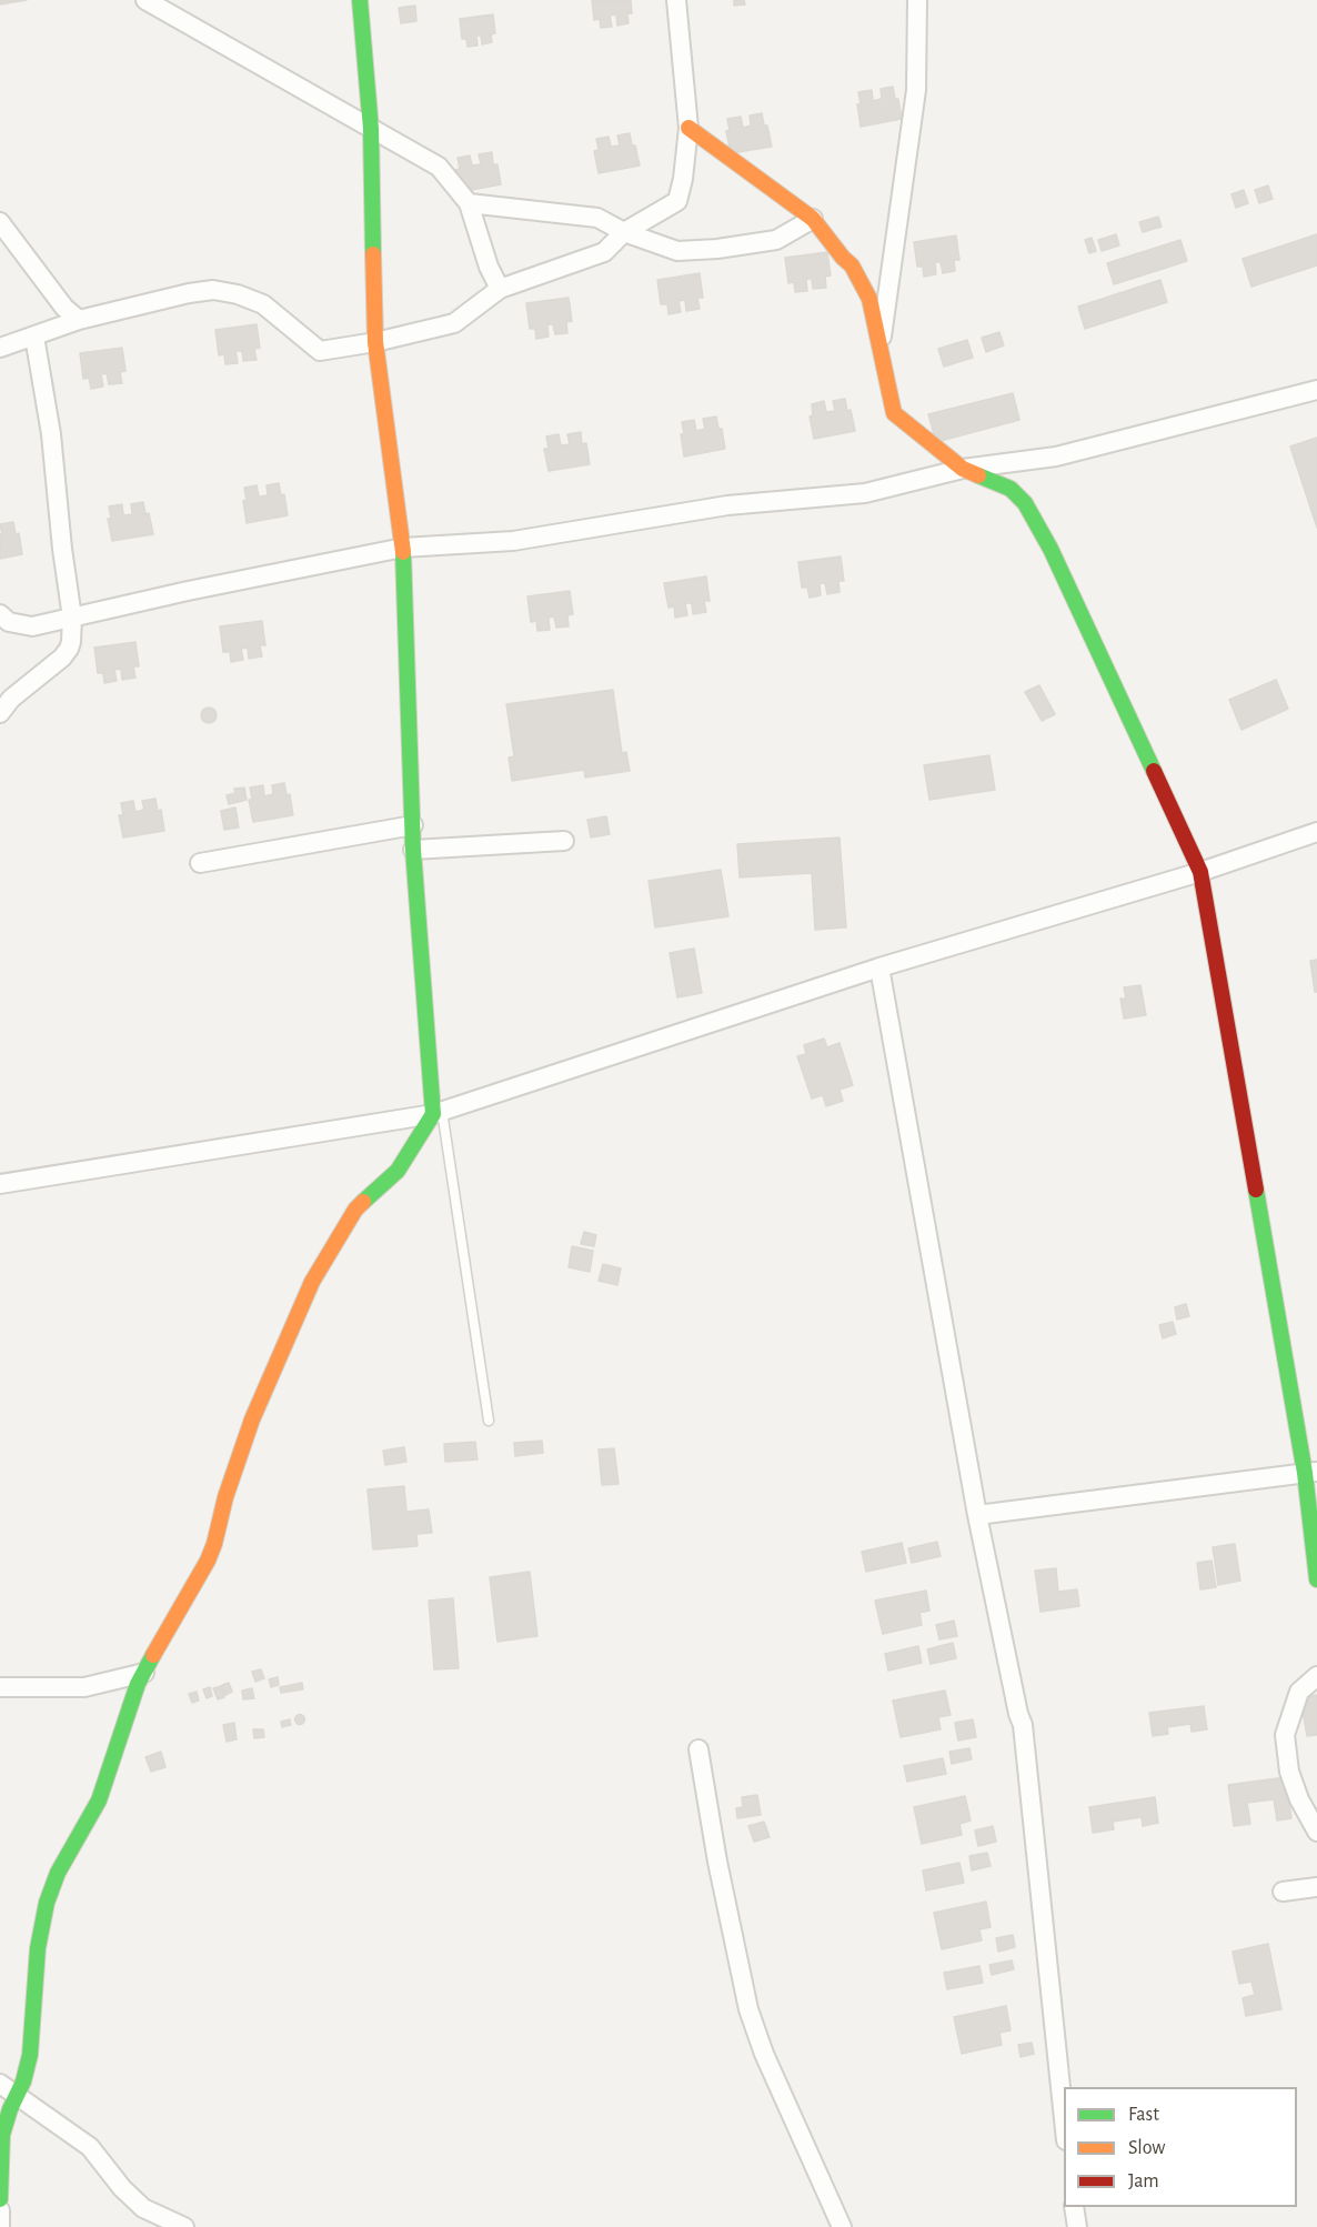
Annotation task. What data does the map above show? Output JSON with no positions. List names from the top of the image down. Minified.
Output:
{"legend":["Fast","Slow","Jam"]}
